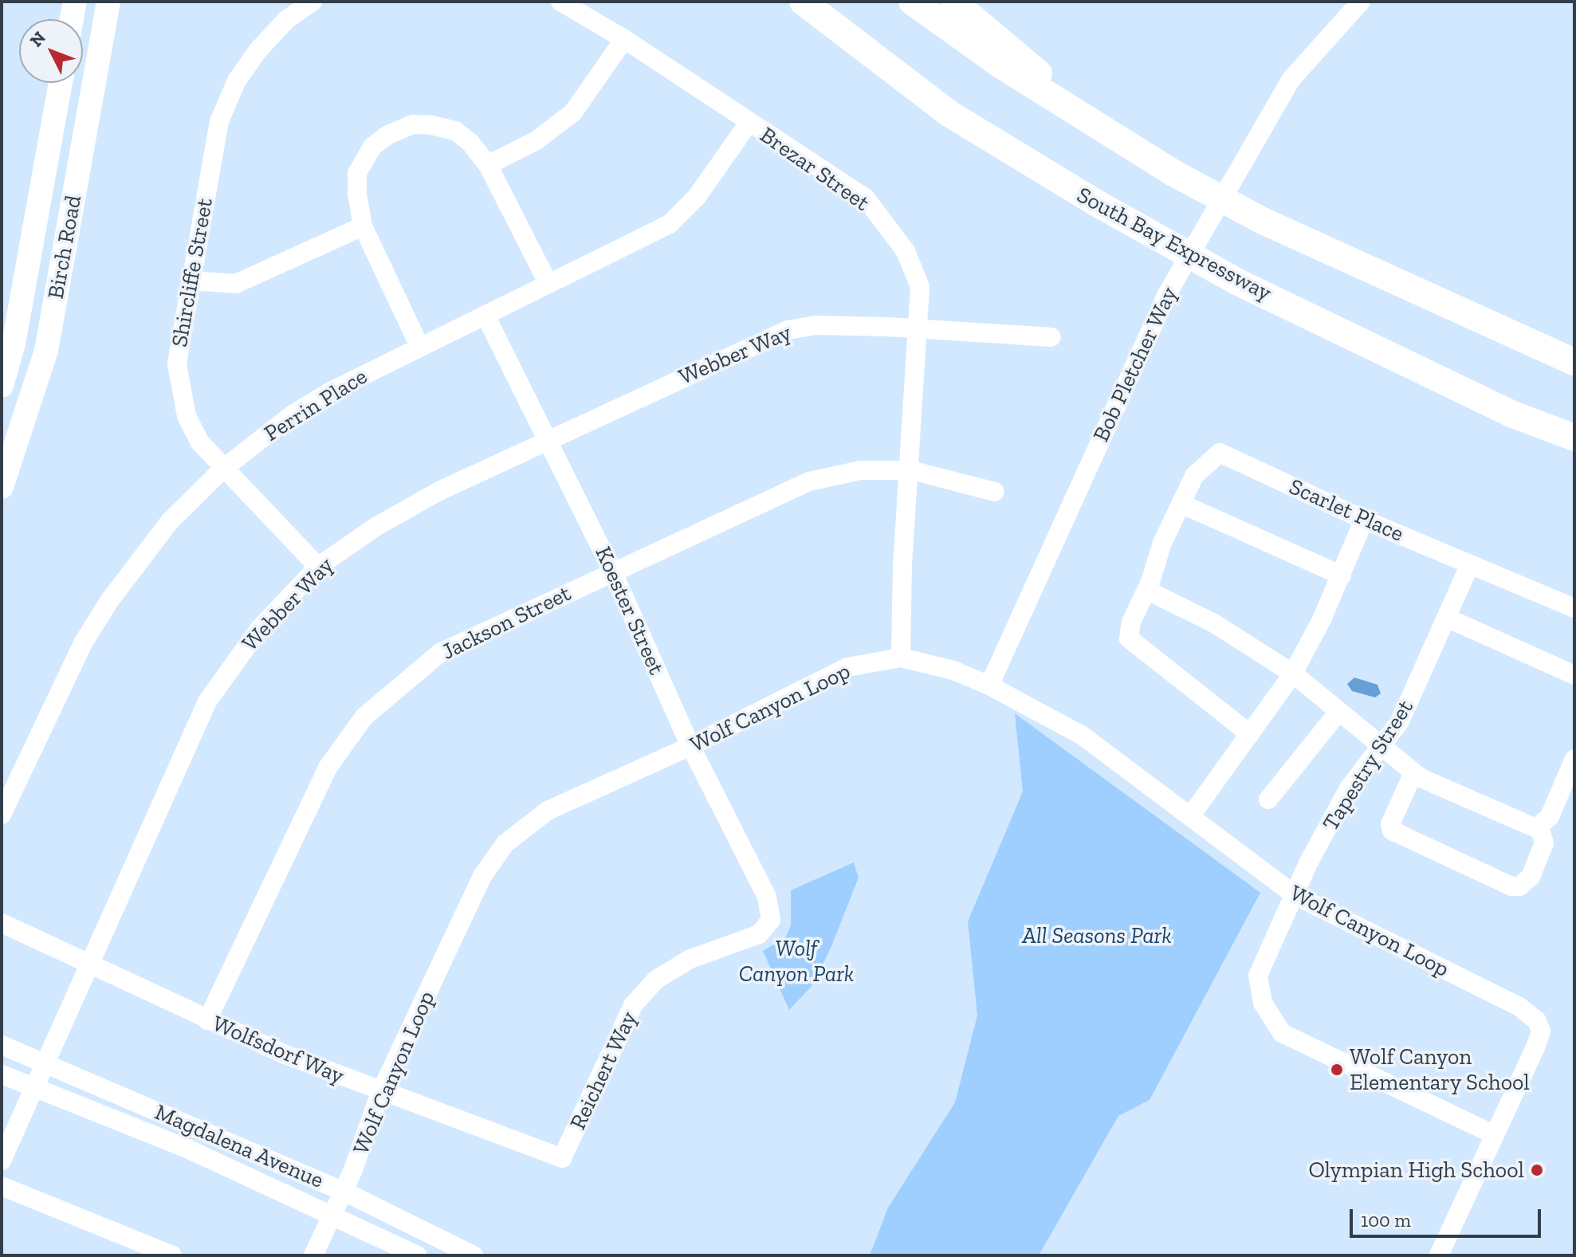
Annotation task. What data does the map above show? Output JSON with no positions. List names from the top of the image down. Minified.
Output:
{"streets":{"highway":["South Bay Expressway"],"main road":["Birch Road"],"street":["Brezar Street","Shircliffe Street","Webber Way","Bob Pletcher Way","Perrin Place","Scarlet Place","Koester Street","Jackson Street","Wolf Canyon Loop","Tapestry Street","Wolfsdorf Way","Reichert Way","Magdalena Avenue"]},"crossings":[["Brezar Street","Webber Way"],["Brezar Street","Perrin Place"],["Brezar Street","Jackson Street"],["Brezar Street","Wolf Canyon Loop"],["Shircliffe Street","Webber Way"],["Shircliffe Street","Perrin Place"],["Webber Way","Koester Street"],["Webber Way","Wolfsdorf Way"],["Webber Way","Magdalena Avenue"],["Bob Pletcher Way","Wolf Canyon Loop"],["Perrin Place","Koester Street"],["Scarlet Place","Tapestry Street"],["Koester Street","Jackson Street"],["Koester Street","Wolf Canyon Loop"],["Koester Street","Reichert Way"],["Jackson Street","Wolfsdorf Way"],["Wolf Canyon Loop","Tapestry Street"],["Wolf Canyon Loop","Wolfsdorf Way"],["Wolf Canyon Loop","Magdalena Avenue"],["Wolfsdorf Way","Reichert Way"]],"parks":["All Seasons Park","Wolf Canyon Park"],"places":["Wolf Canyon Elementary School","Olympian High School"],"scale_bar":"100 m","north":"top left"}
